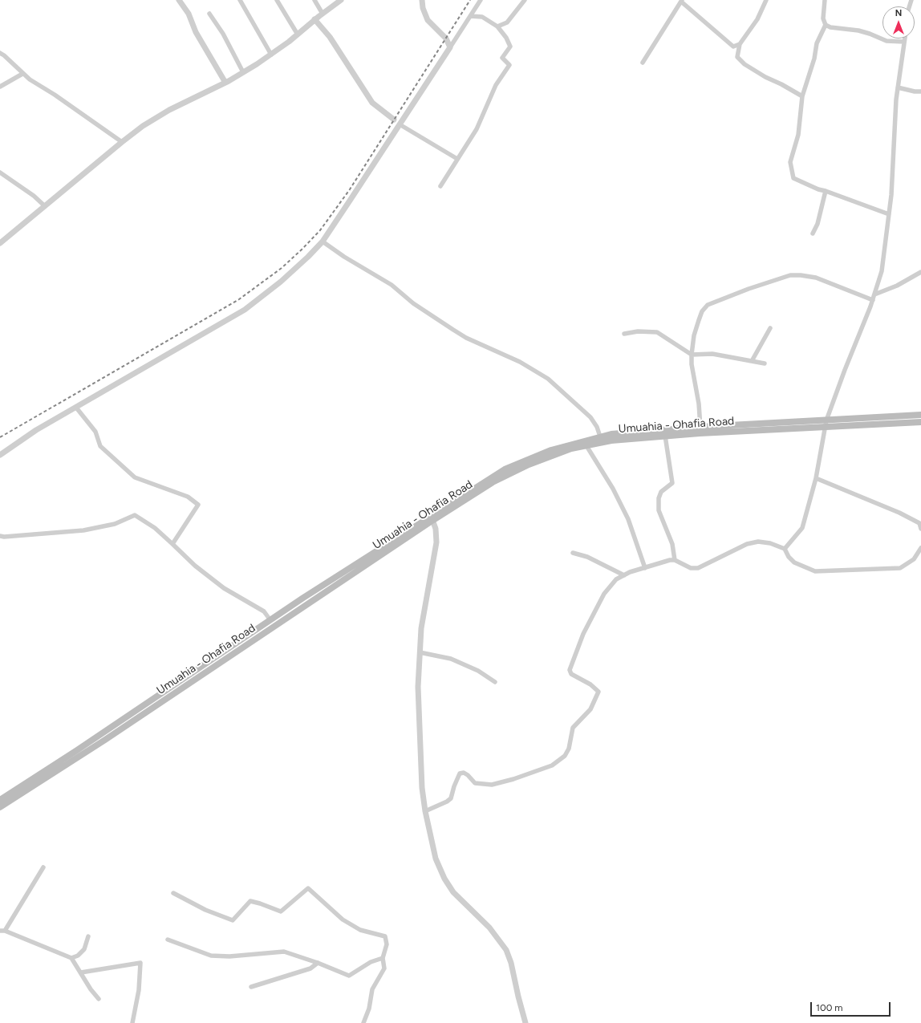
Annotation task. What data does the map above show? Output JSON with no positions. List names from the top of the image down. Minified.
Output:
{"streets":{"main road":["Umuahia - Ohafia Road"]},"scale_bar":"100 m","north":"top"}
